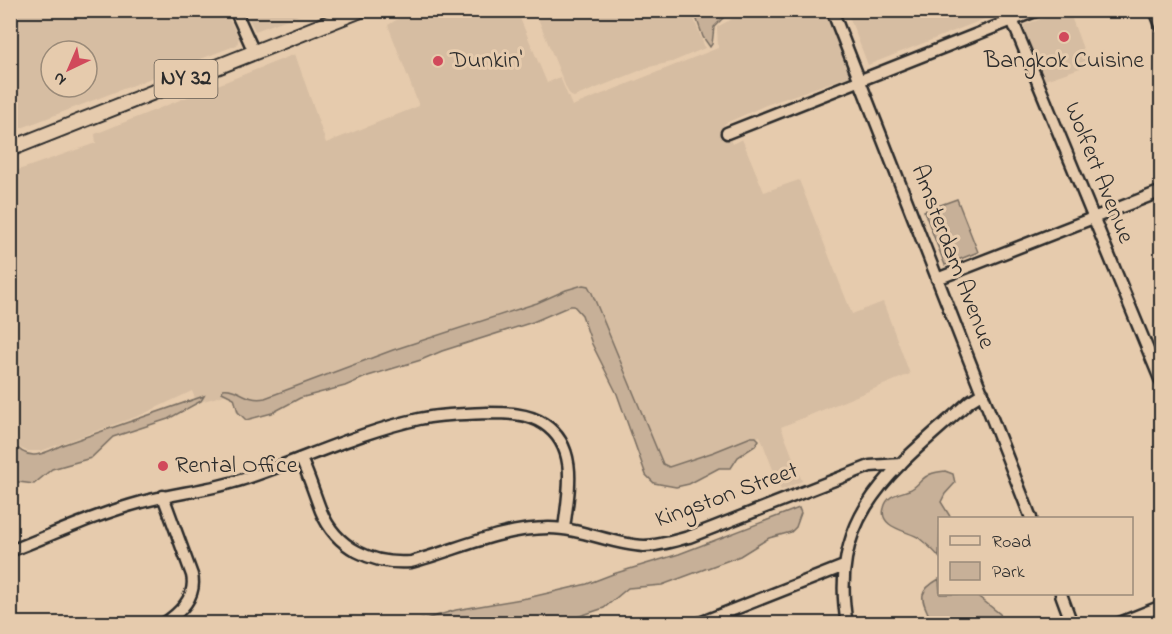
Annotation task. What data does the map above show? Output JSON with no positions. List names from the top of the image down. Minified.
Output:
{"streets":{"main road":["NY 32"],"street":["Wolfert Avenue","Amsterdam Avenue","Kingston Street"]},"places":["Bangkok Cuisine","Dunkin'","Rental Office"],"legend":["Road","Park"],"north":"bottom left"}
